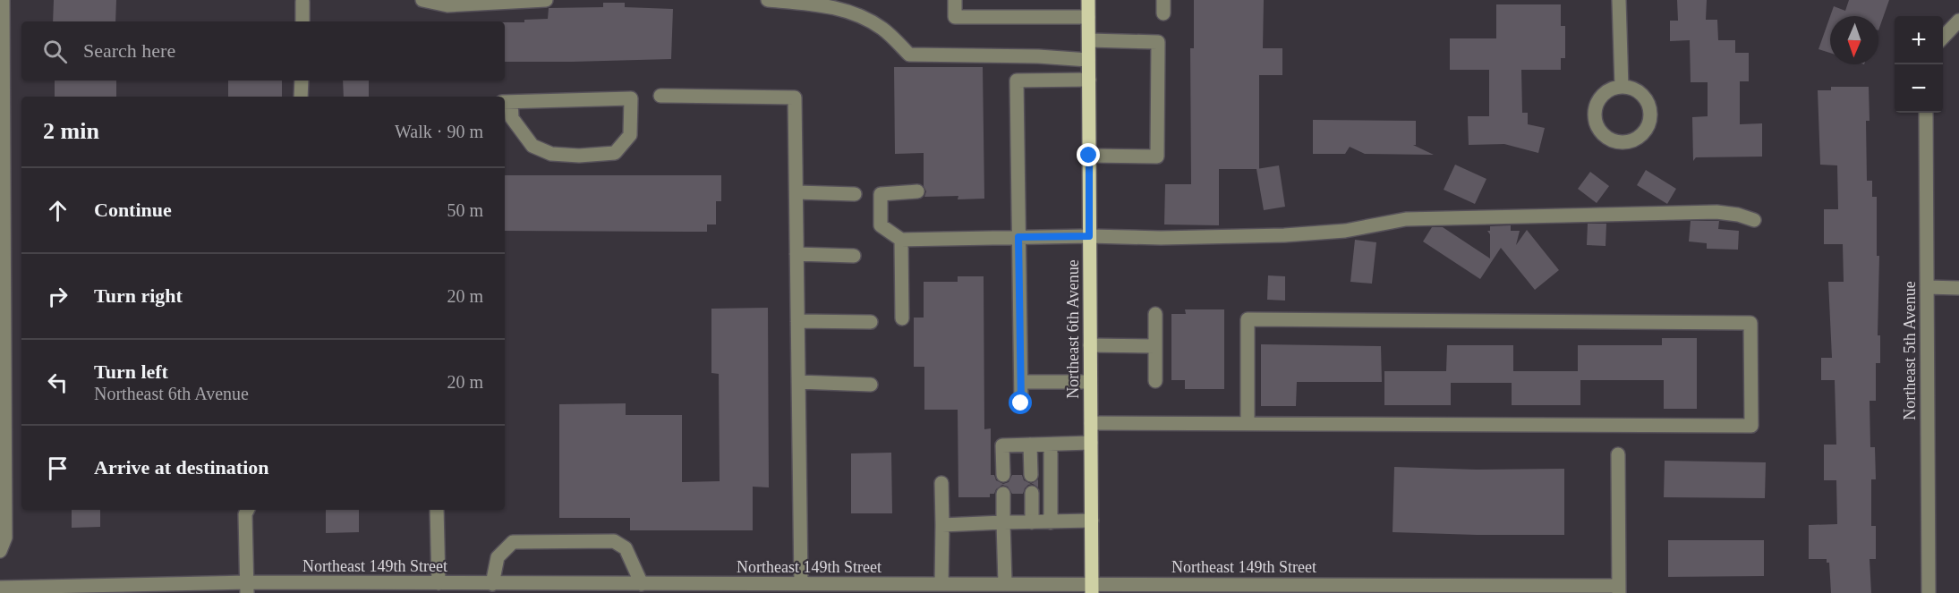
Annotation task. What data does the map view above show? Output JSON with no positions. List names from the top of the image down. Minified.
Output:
{"streets":{"main road":["Northeast 6th Avenue"],"street":["Northeast 5th Avenue","Northeast 149th Street"]},"crossings":[["Northeast 6th Avenue","Northeast 149th Street"]],"north":"bottom","page":{"map_buttons":["+","−"],"search":"Search here","heading":["2 min","Walk · 90 m"],"list":[["Continue","50 m"],["Turn right","20 m"],["Turn left","Northeast 6th Avenue","20 m"],"Arrive at destination"]}}
